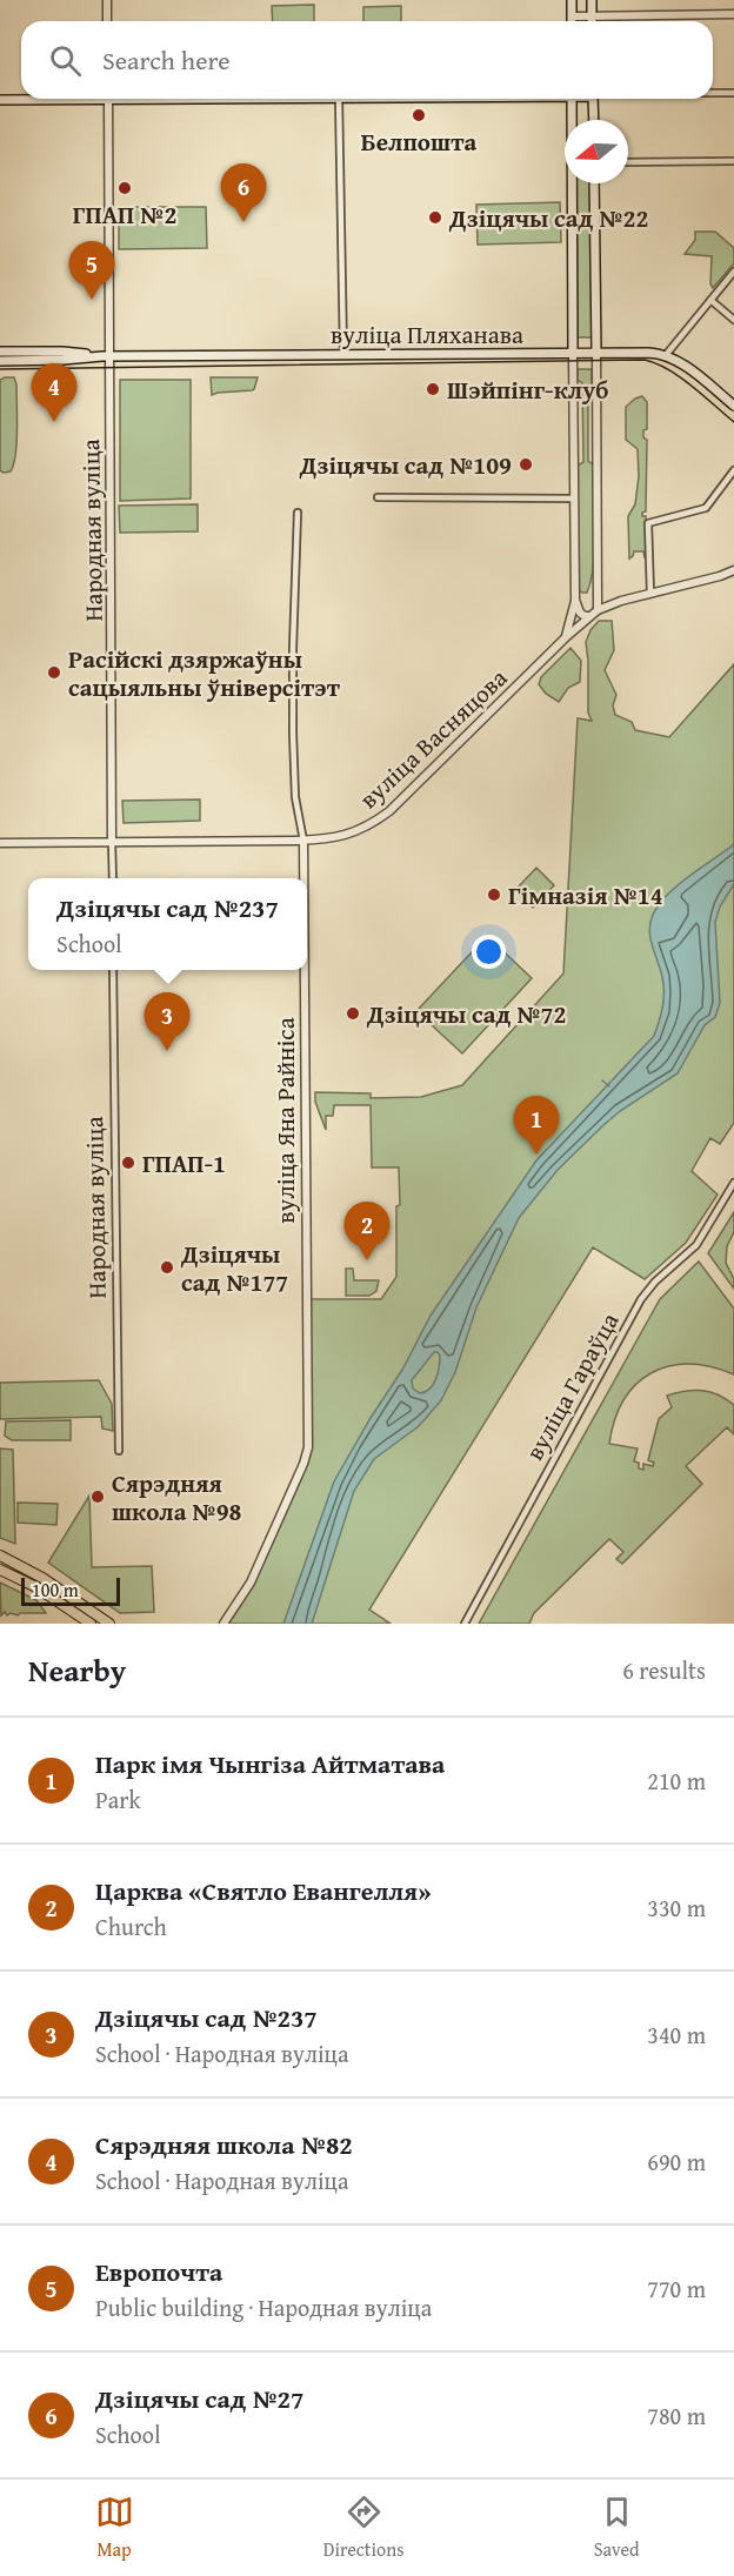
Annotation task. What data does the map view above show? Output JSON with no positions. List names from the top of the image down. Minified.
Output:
{"streets":{"main road":["вуліца Пляханава"],"street":["Народная вуліца","вуліца Васняцова","вуліца Яна Райніса","вуліца Гараўца"]},"crossings":[["вуліца Пляханава","Народная вуліца"],["Народная вуліца","вуліца Васняцова"],["вуліца Васняцова","вуліца Яна Райніса"]],"places":["Белпошта","ГПАП №2","Дзіцячы сад №22","Шэйпінг-клуб","Дзіцячы сад №109","Расійскі дзяржаўны сацыяльны ўніверсітэт","Гімназія №14","Дзіцячы сад №72","ГПАП-1","Дзіцячы сад №177","Сярэдняя школа №98"],"scale_bar":"100 m","north":"left","page":{"search":"Search here","pins":["6","5","4","3","1","2"],"popup":["Дзіцячы сад №237","School"],"scale":"100 m","heading":["Nearby","6 results"],"list":[{"mark":"1","name":"Парк імя Чынгіза Айтматава","note":"Park","value":"210 m"},{"mark":"2","name":"Царква «Святло Евангелля»","note":"Church","value":"330 m"},{"mark":"3","name":"Дзіцячы сад №237","note":"School · Народная вуліца","value":"340 m"},{"mark":"4","name":"Сярэдняя школа №82","note":"School · Народная вуліца","value":"690 m"},{"mark":"5","name":"Европочта","note":"Public building · Народная вуліца","value":"770 m"},{"mark":"6","name":"Дзіцячы сад №27","note":"School","value":"780 m"}],"nav":["Map","Directions","Saved"]}}
